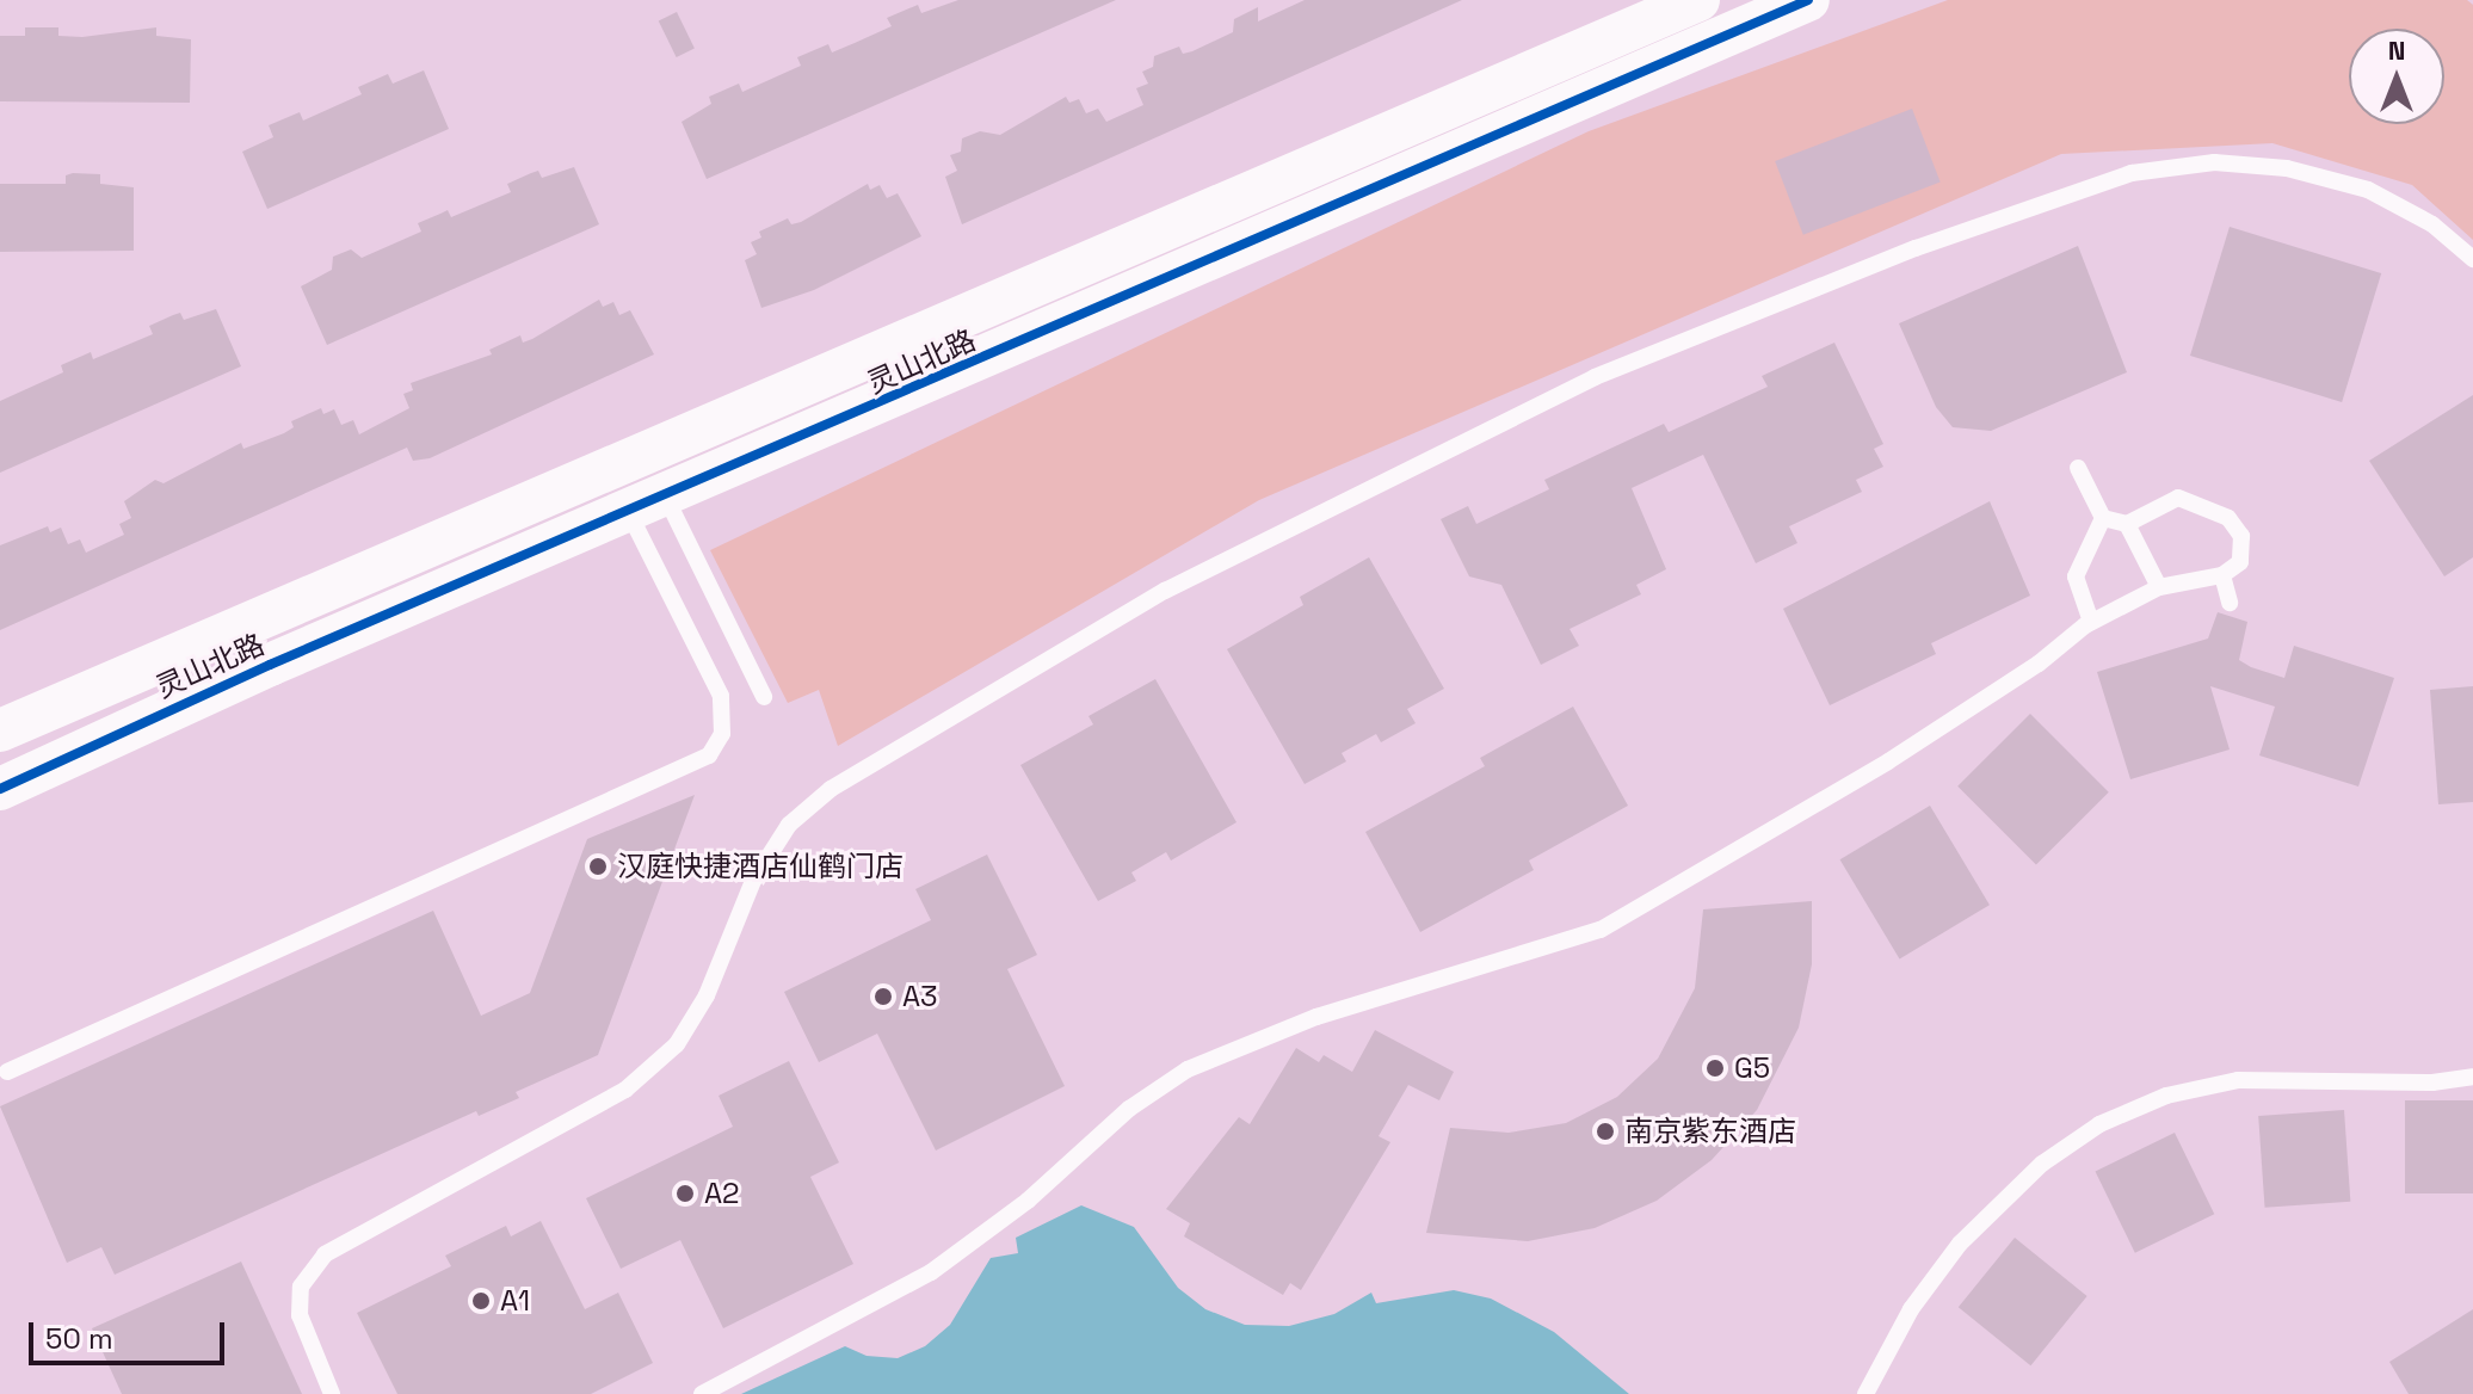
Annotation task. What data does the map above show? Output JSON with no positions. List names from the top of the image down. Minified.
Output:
{"streets":{"street":["灵山北路"]},"places":["汉庭快捷酒店仙鹤门店","A3","G5","南京紫东酒店","A2","A1"],"scale_bar":"50 m","north":"top"}
